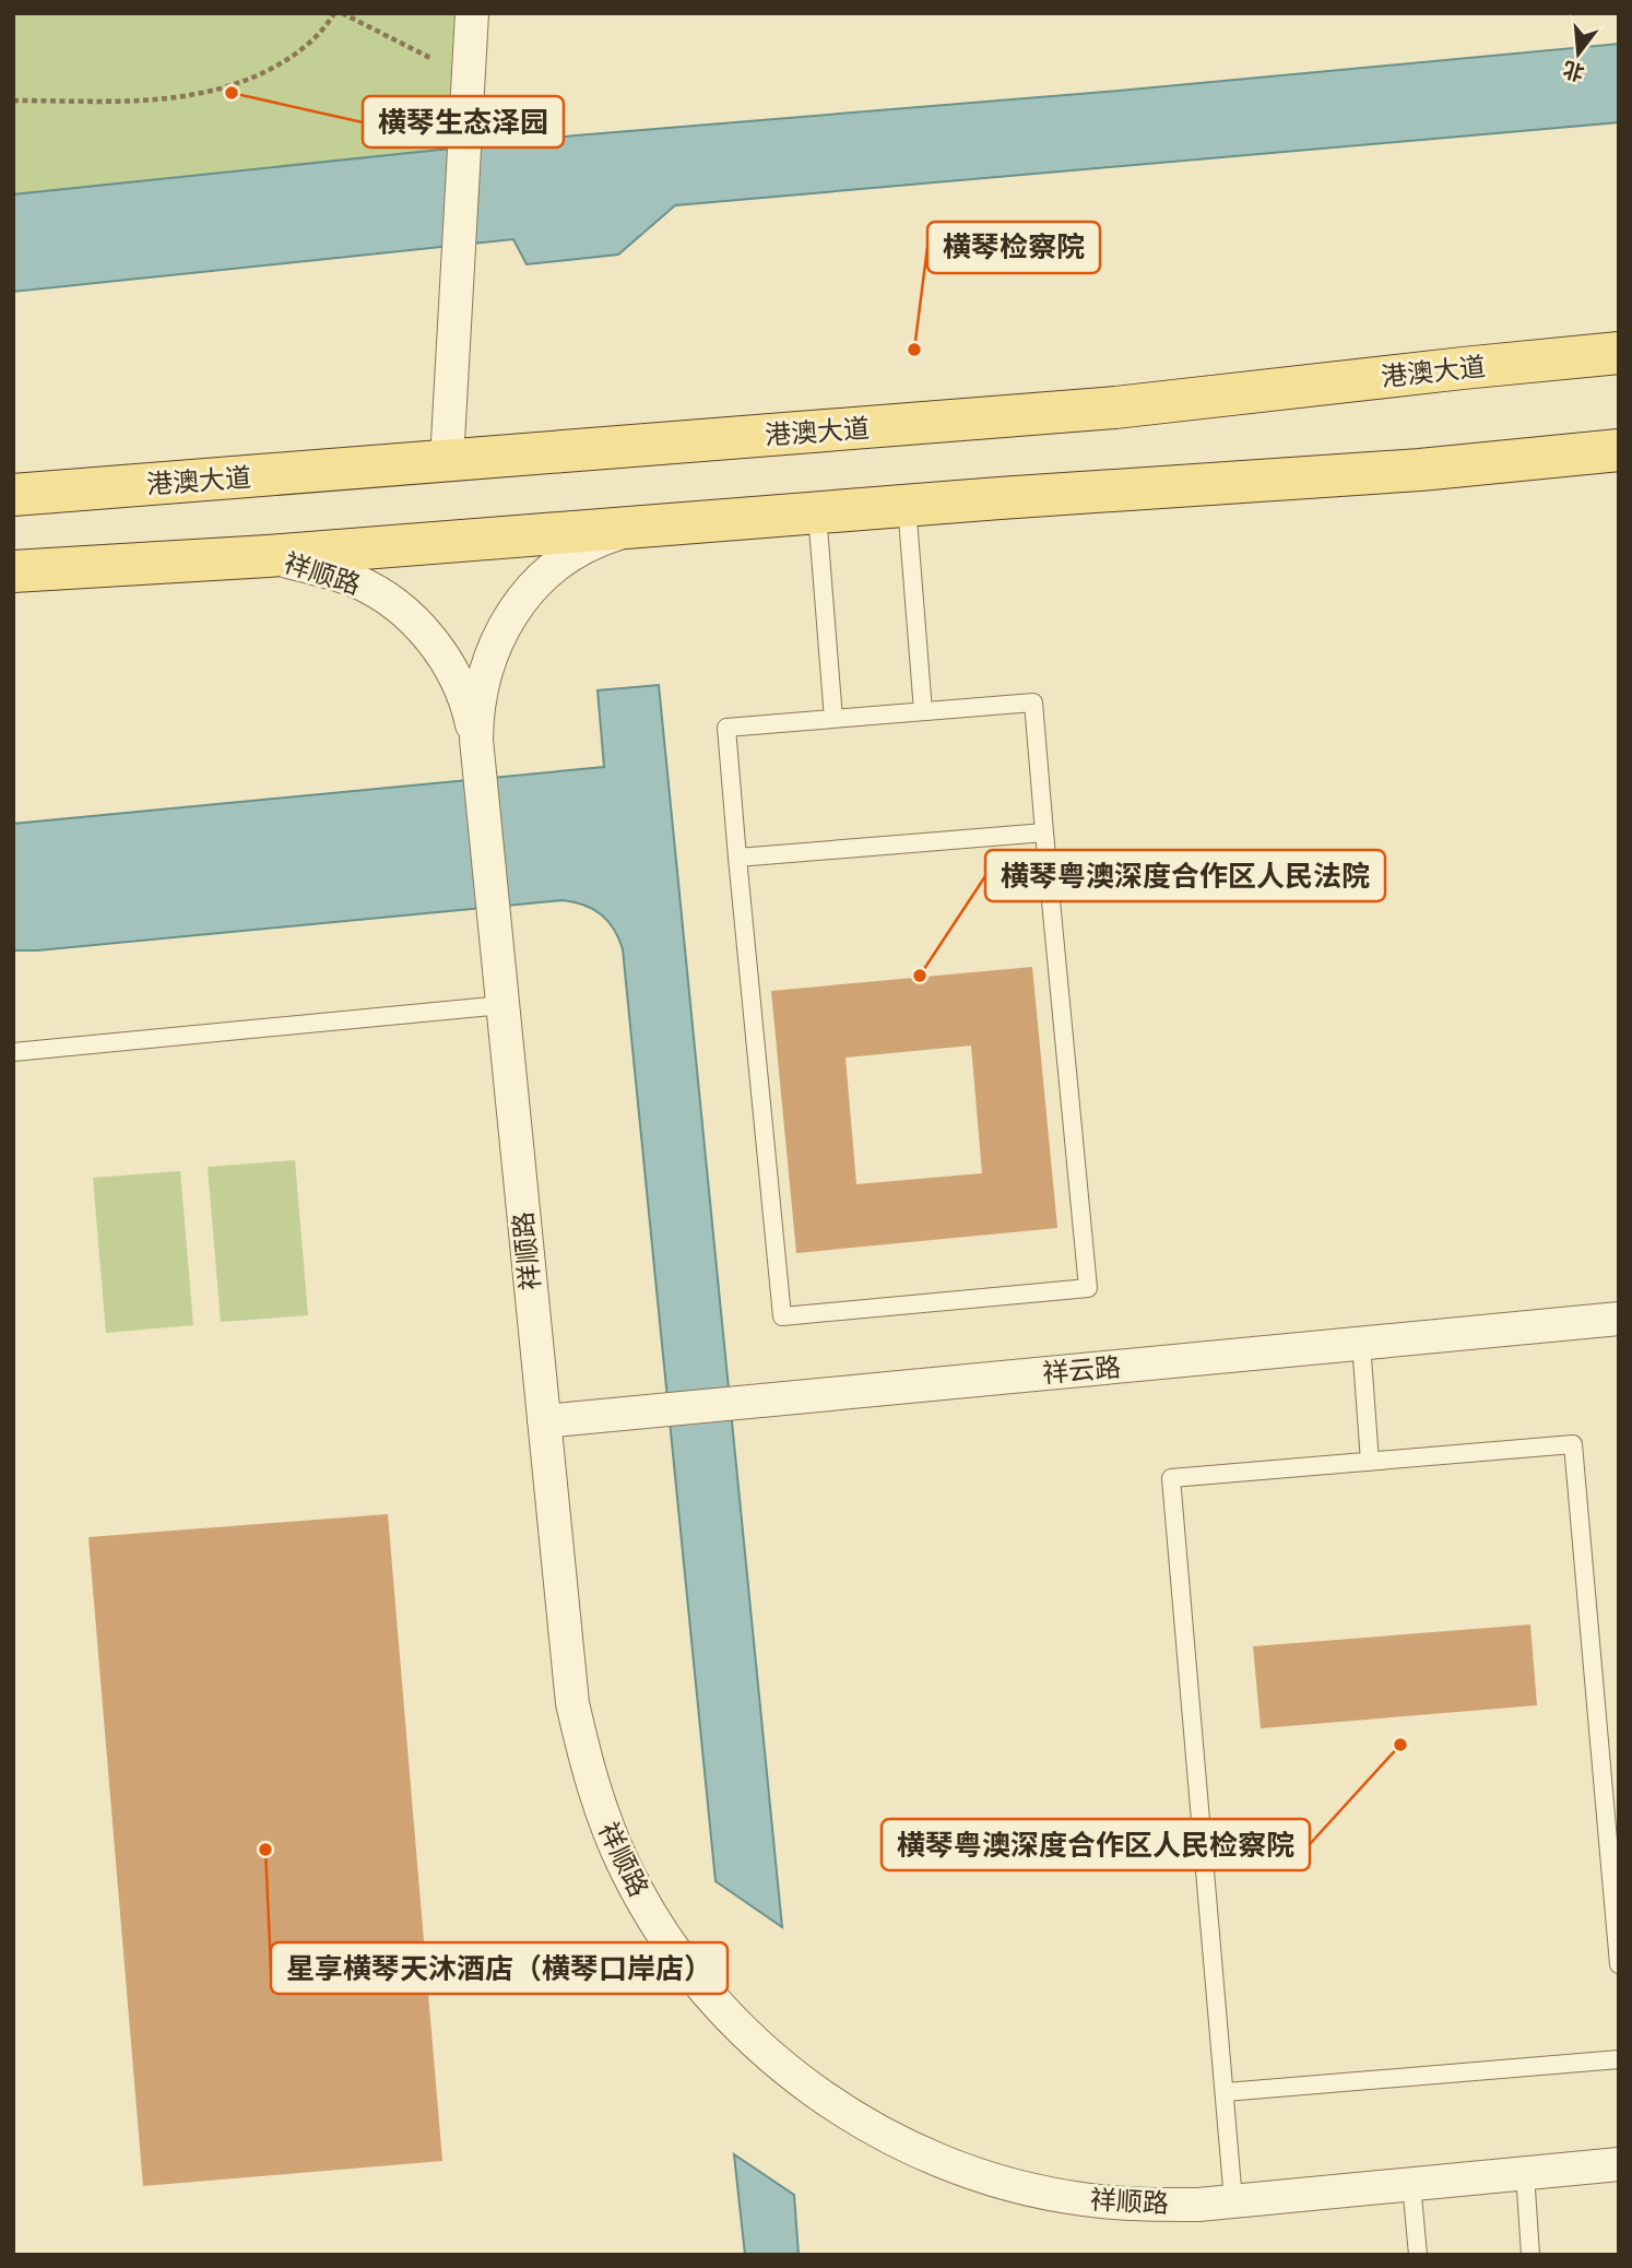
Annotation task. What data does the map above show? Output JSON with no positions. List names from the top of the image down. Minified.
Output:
{"streets":{"main road":["港澳大道"],"street":["祥顺路","祥云路"]},"crossings":[["祥顺路","祥云路"]],"places":["横琴生态泽园","横琴检察院","横琴粤澳深度合作区人民法院","横琴粤澳深度合作区人民检察院","星享横琴天沐酒店（横琴口岸店）"],"north":"bottom"}
